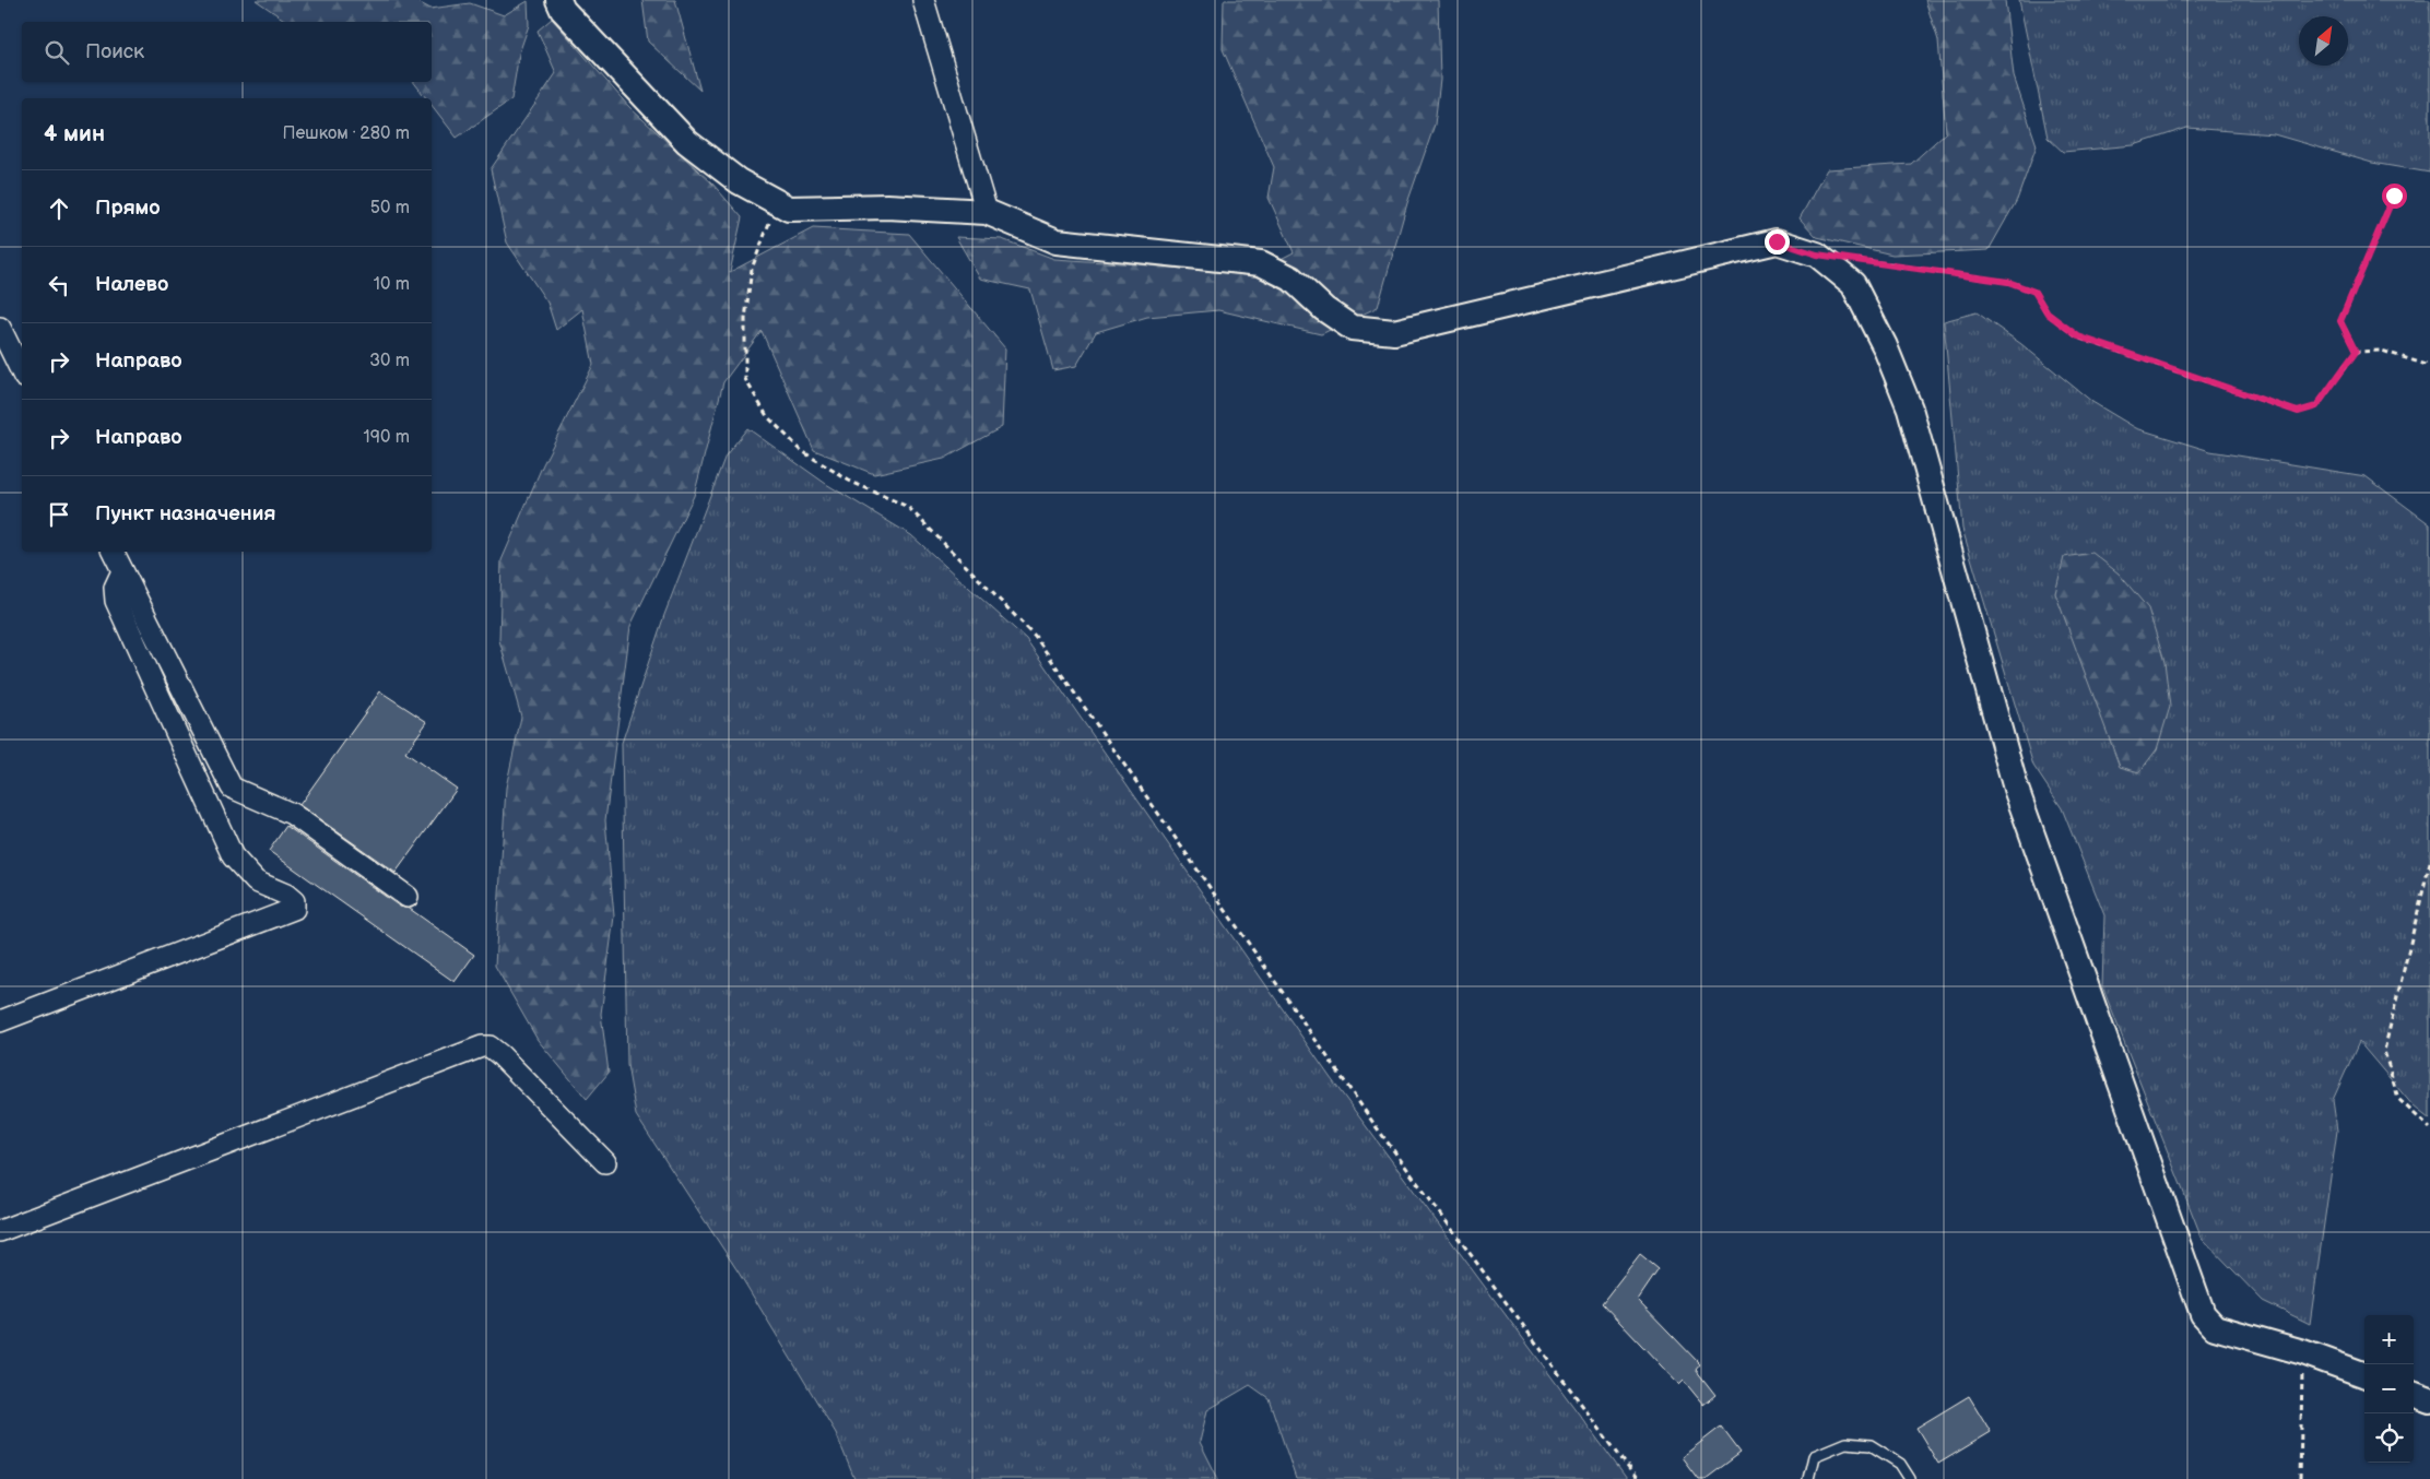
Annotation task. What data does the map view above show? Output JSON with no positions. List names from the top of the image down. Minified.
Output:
{"north":"top right","page":{"search":"Поиск","heading":["4 мин","Пешком · 280 m"],"list":[["Прямо","50 m"],["Налево","10 m"],["Направо","30 m"],["Направо","190 m"],"Пункт назначения"],"map_buttons":["+","−"]}}
